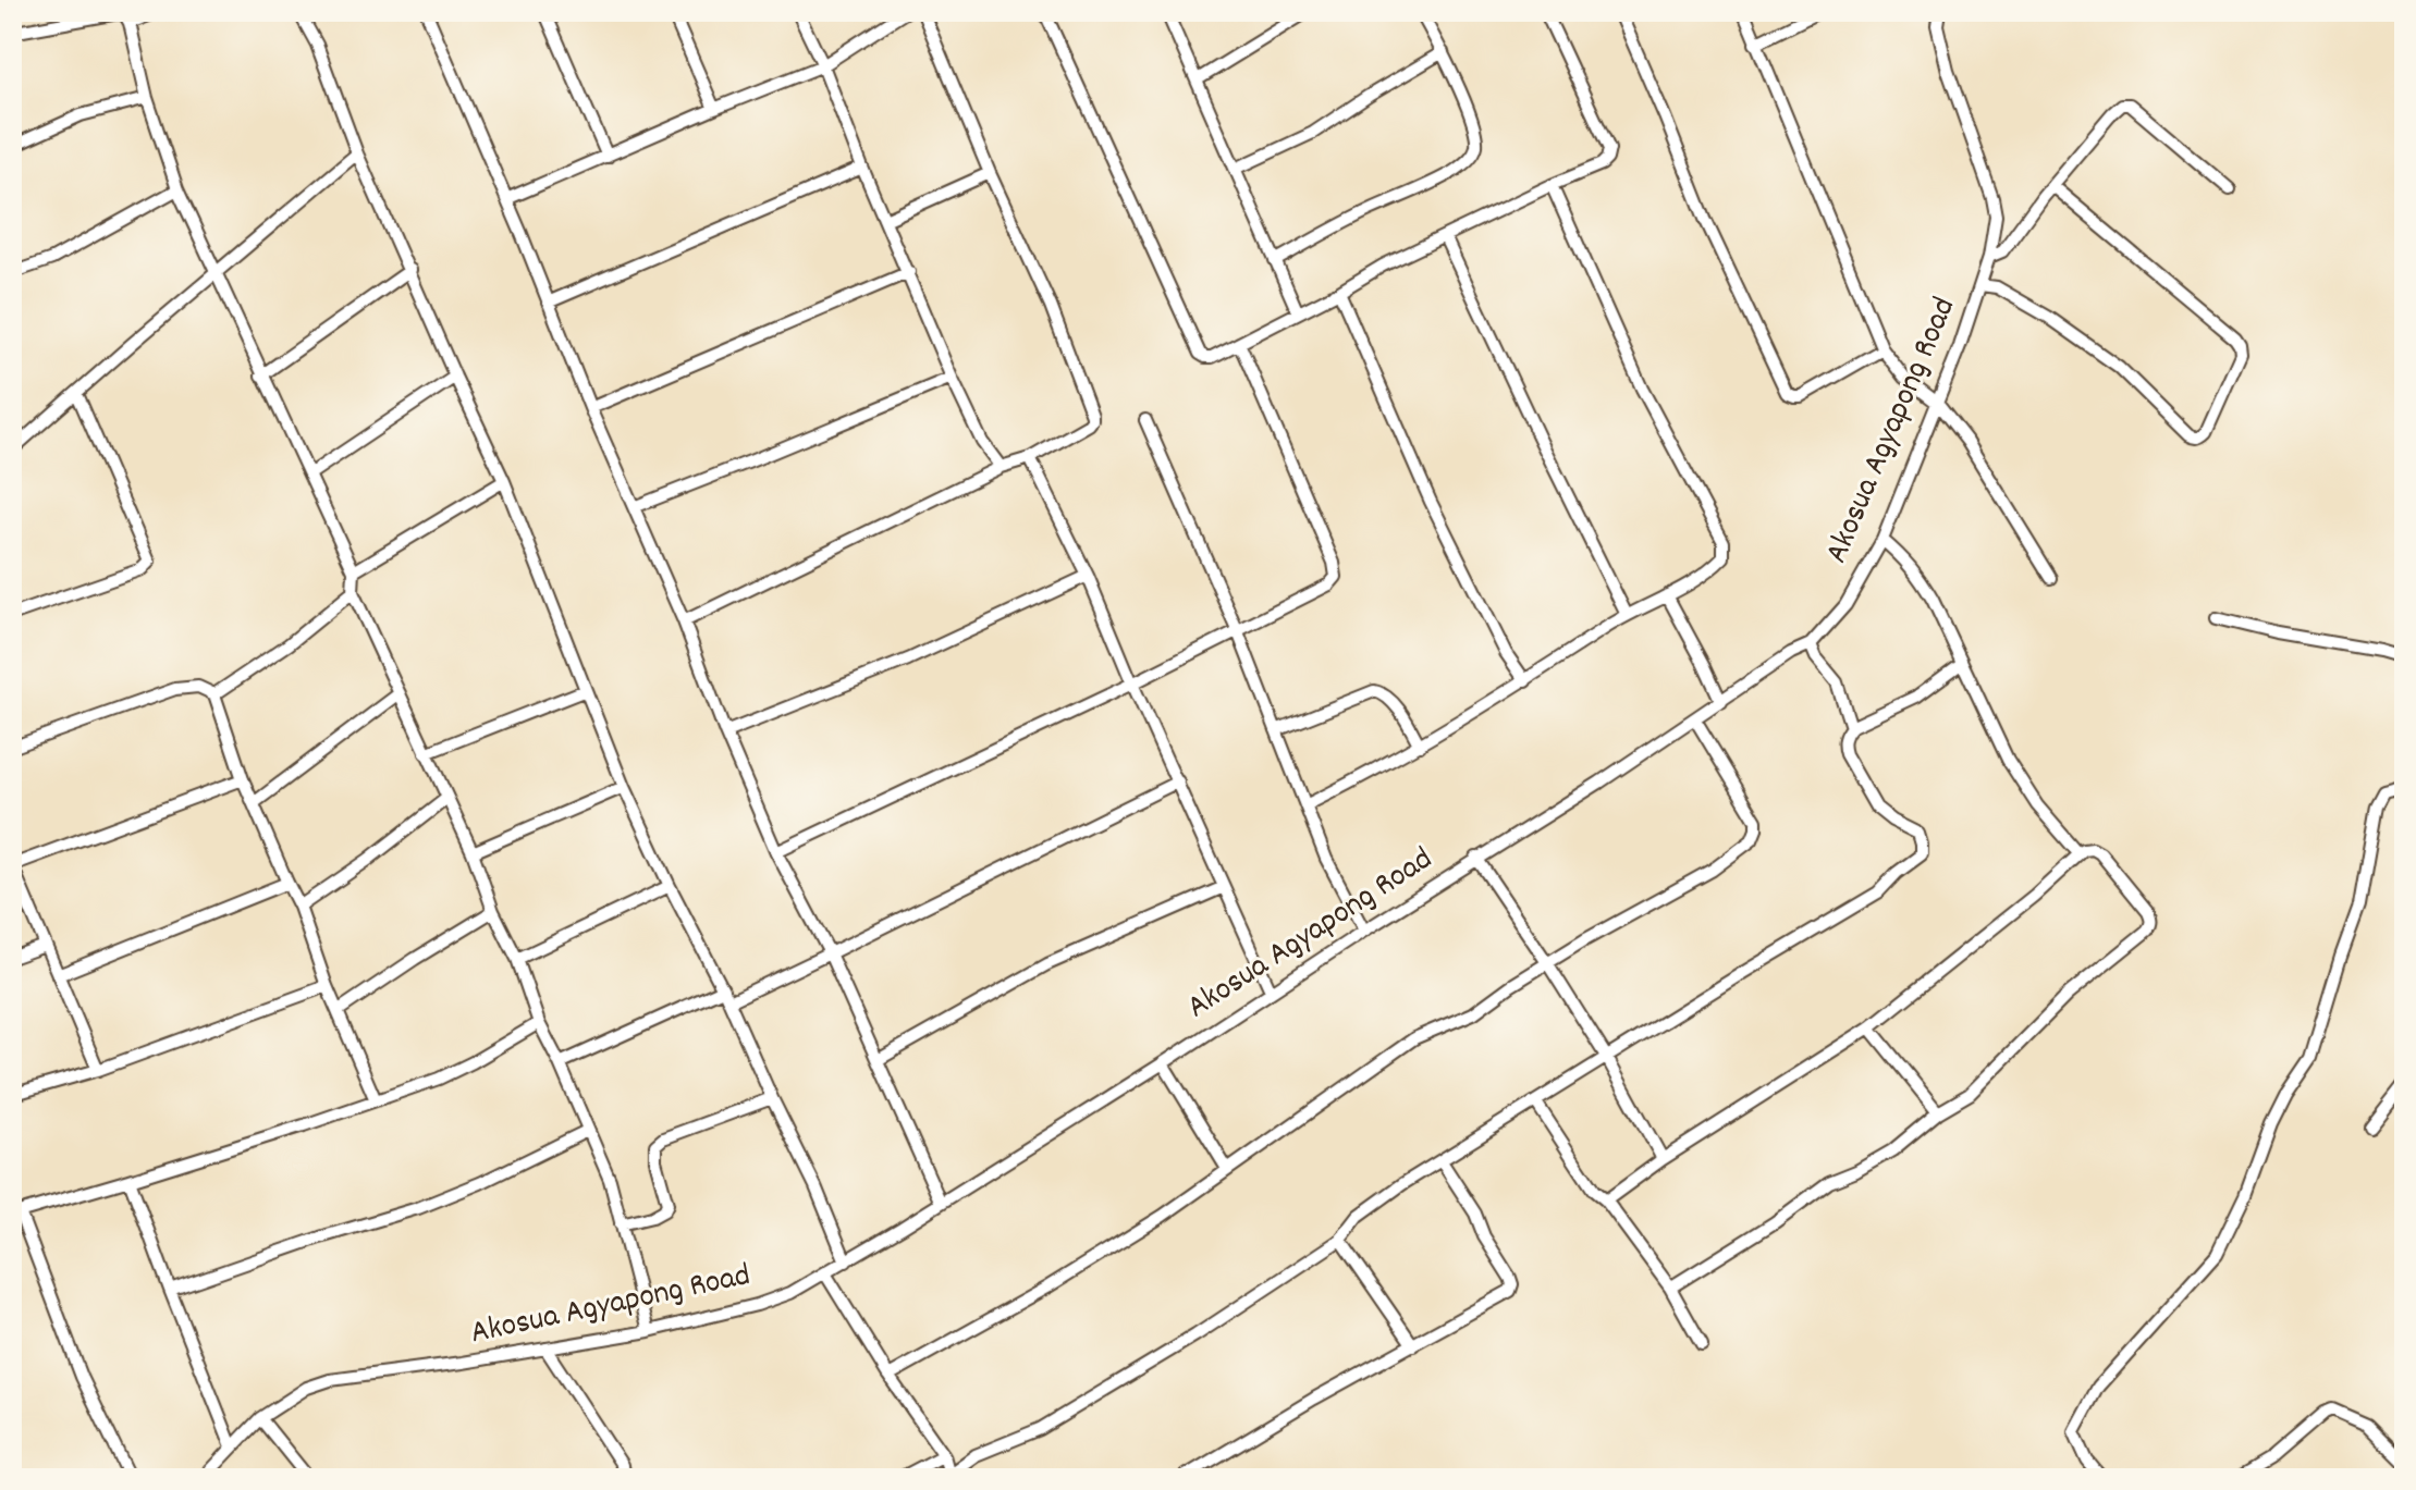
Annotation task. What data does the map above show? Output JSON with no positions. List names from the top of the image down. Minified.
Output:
{"streets":{"street":["Akosua Agyapong Road"]}}
